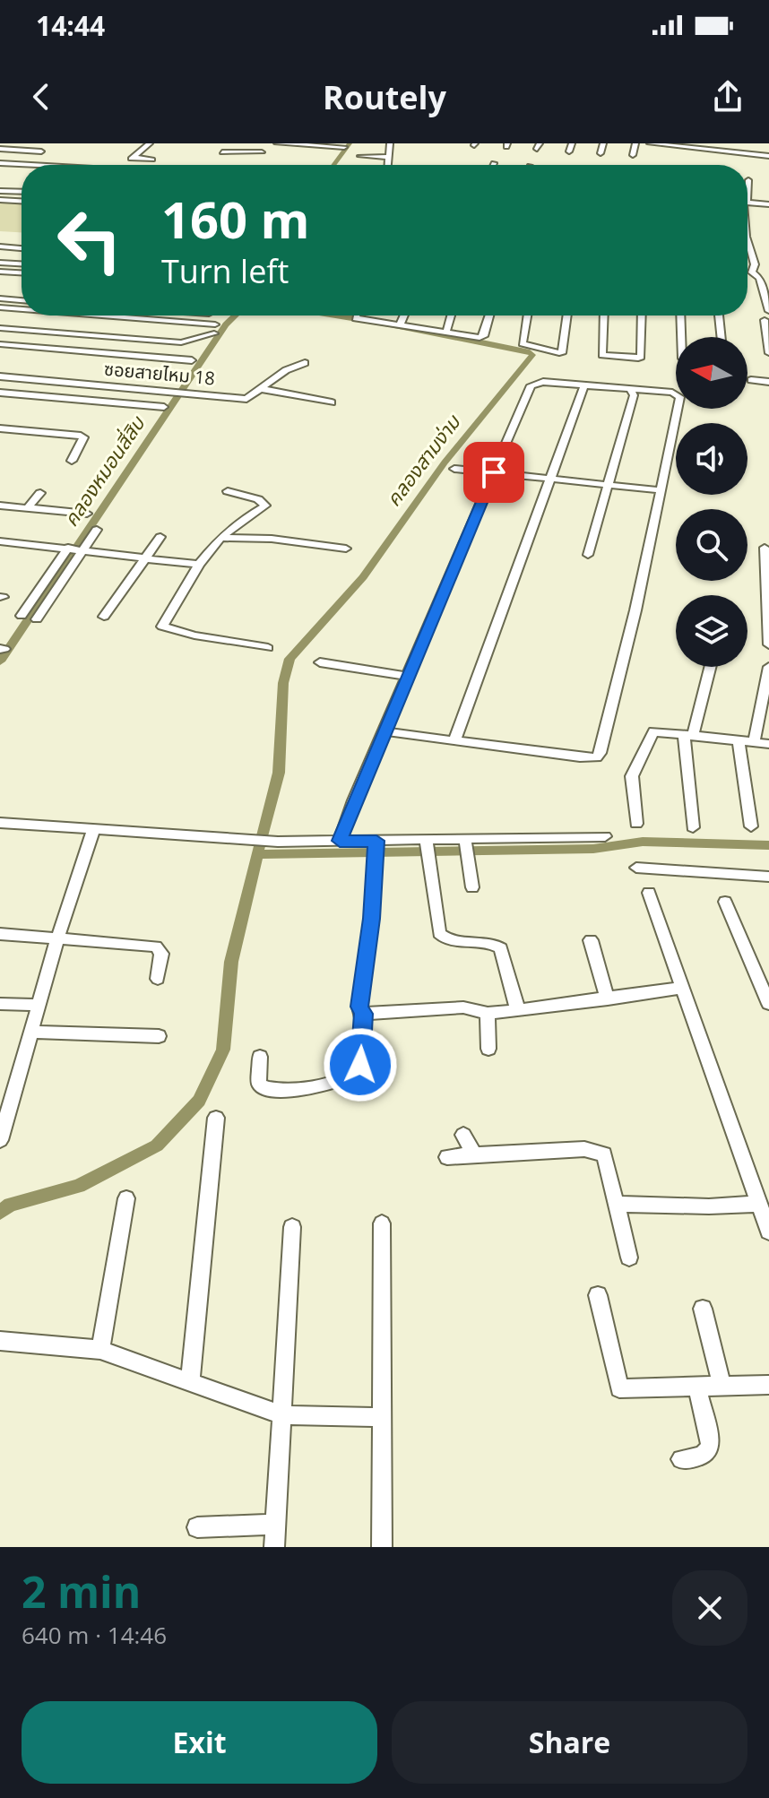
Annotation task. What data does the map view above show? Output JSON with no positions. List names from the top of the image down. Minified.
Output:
{"streets":{"street":["ซอยสายไหม 18"]},"water":["คลองสามง่าม","คลองหมอนสี่สิบ"],"north":"left","page":{"status":"14:44","header":"Routely","turn":["160 m","Turn left"],"heading":["2 min","640 m · 14:46"],"buttons":["Exit","Share"]}}
